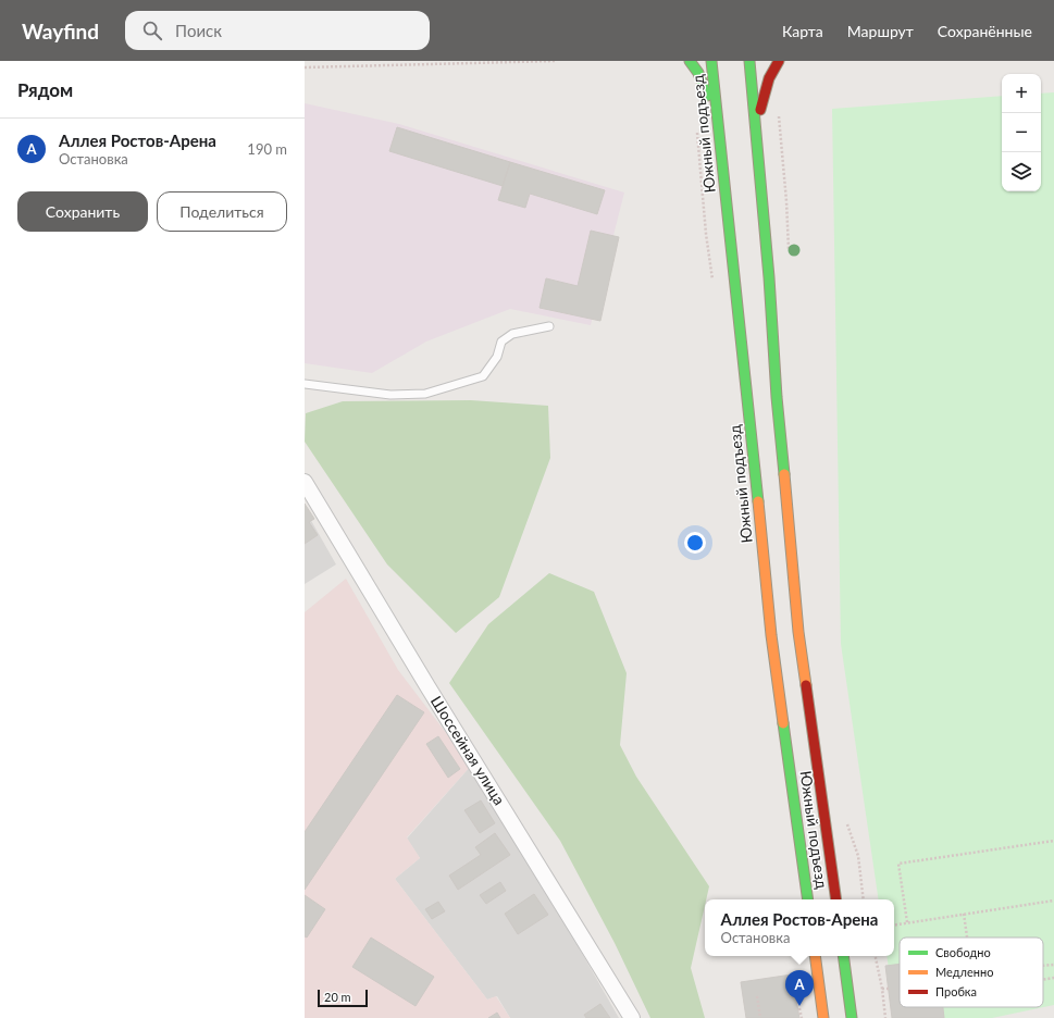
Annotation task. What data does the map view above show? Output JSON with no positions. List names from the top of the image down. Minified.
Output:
{"streets":{"main road":["Южный подъезд"],"street":["Шоссейная улица"]},"legend":["Свободно","Медленно","Пробка"],"scale_bar":"20 m","page":{"header":"Wayfind","search":"Поиск","nav":["Карта","Маршрут","Сохранённые"],"heading":"Рядом","map_buttons":["+","−"],"list":[{"mark":"A","name":"Аллея Ростов-Арена","note":"Остановка","value":"190 m"}],"buttons":["Сохранить","Поделиться"],"popup":["Аллея Ростов-Арена","Остановка"],"pins":"A","scale":"20 m"}}
